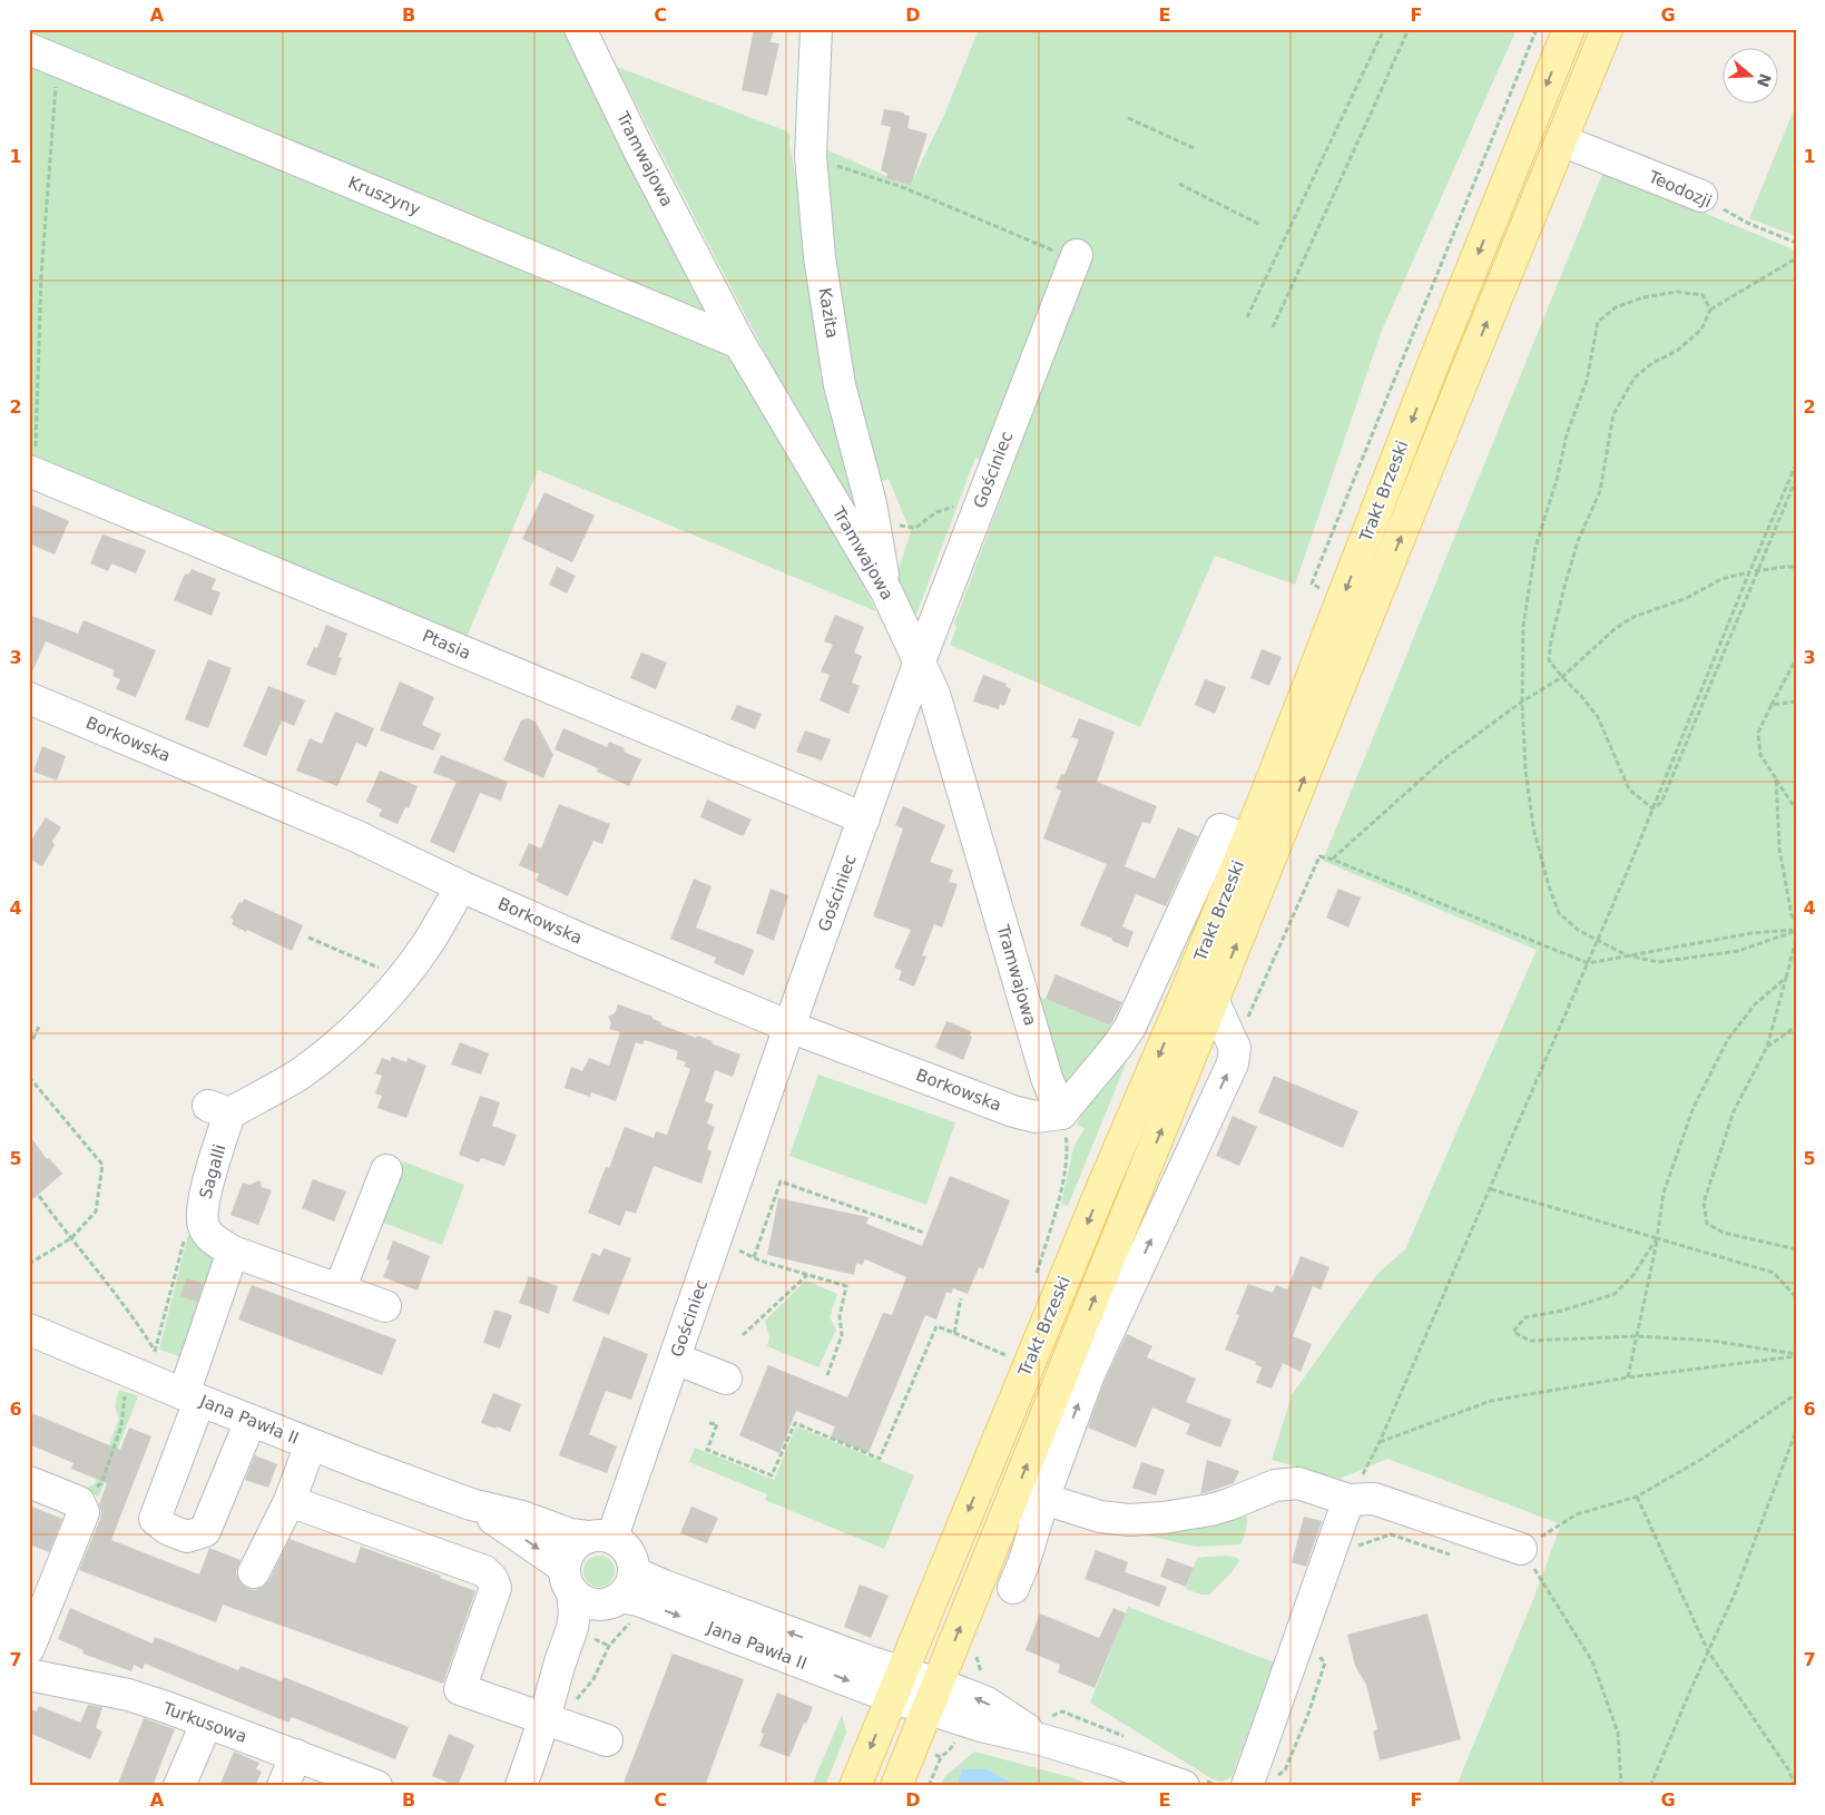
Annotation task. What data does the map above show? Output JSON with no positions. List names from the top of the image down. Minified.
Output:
{"streets":{"main road":["Trakt Brzeski"],"street":["Tramwajowa","Teodozji","Kruszyny","Kazita","Gościniec","Ptasia","Borkowska","Sagalli","Jana Pawła II","Turkusowa"]},"crossings":[["Tramwajowa","Kruszyny"],["Tramwajowa","Kazita"],["Tramwajowa","Gościniec"],["Tramwajowa","Borkowska"],["Teodozji","Trakt Brzeski"],["Gościniec","Ptasia"],["Gościniec","Borkowska"],["Gościniec","Jana Pawła II"],["Trakt Brzeski","Jana Pawła II"],["Borkowska","Sagalli"]],"north":"right","grid":{"columns":["A","B","C","D","E","F","G"],"rows":["1","2","3","4","5","6","7"]}}
